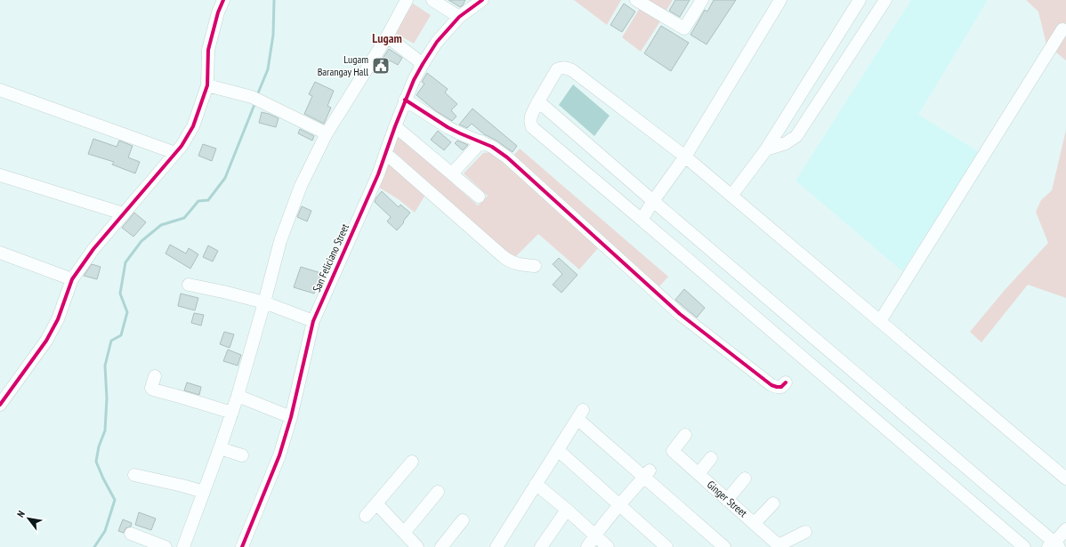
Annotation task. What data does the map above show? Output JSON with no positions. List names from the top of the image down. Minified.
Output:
{"streets":{"street":["San Feliciano Street","Ginger Street"]},"districts":["Lugam"],"places":{"public building":["Lugam Barangay Hall"]},"north":"top left"}
